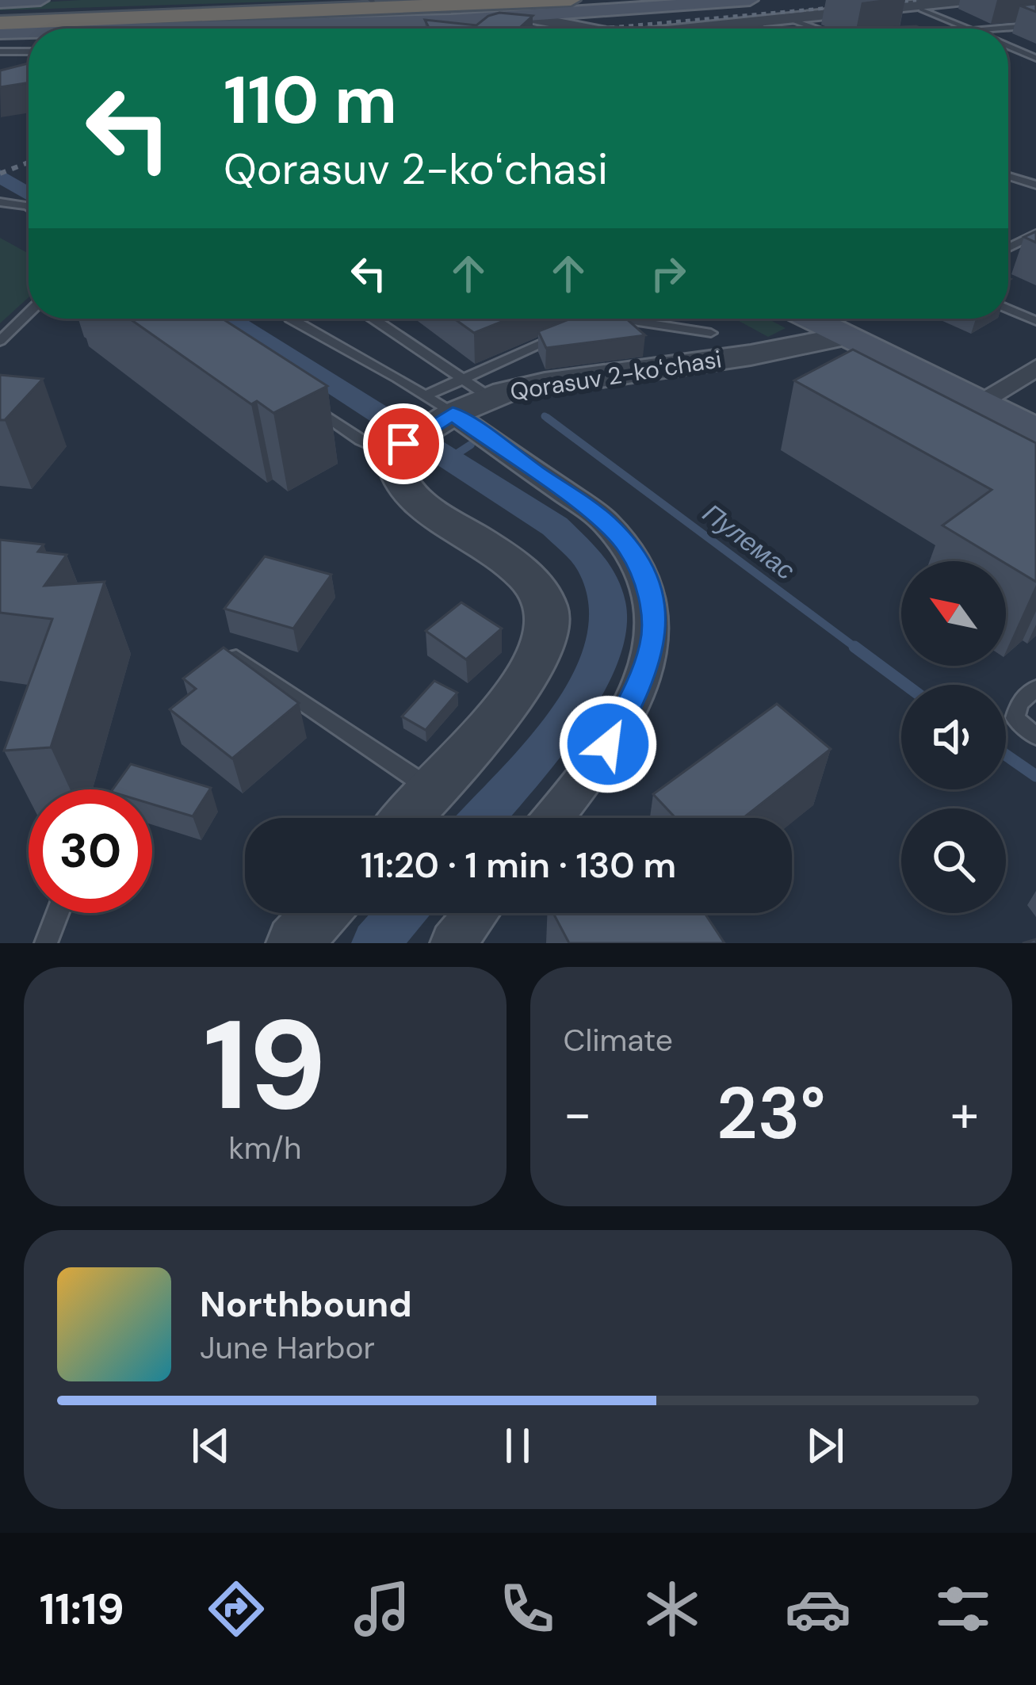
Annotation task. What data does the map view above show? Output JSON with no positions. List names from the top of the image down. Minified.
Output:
{"streets":{"street":["Qorasuv 2-koʻchasi"]},"water":["Пулемас"],"north":"top left","page":{"turn":["110 m","Qorasuv 2-koʻchasi"],"limit":"30","trip":"11:20 · 1 min · 130 m","tile":[["19","km/h"],"Climate"],"heat":["−","23°","+"],"song":["Northbound","June Harbor"],"tabs":"11:19"}}
